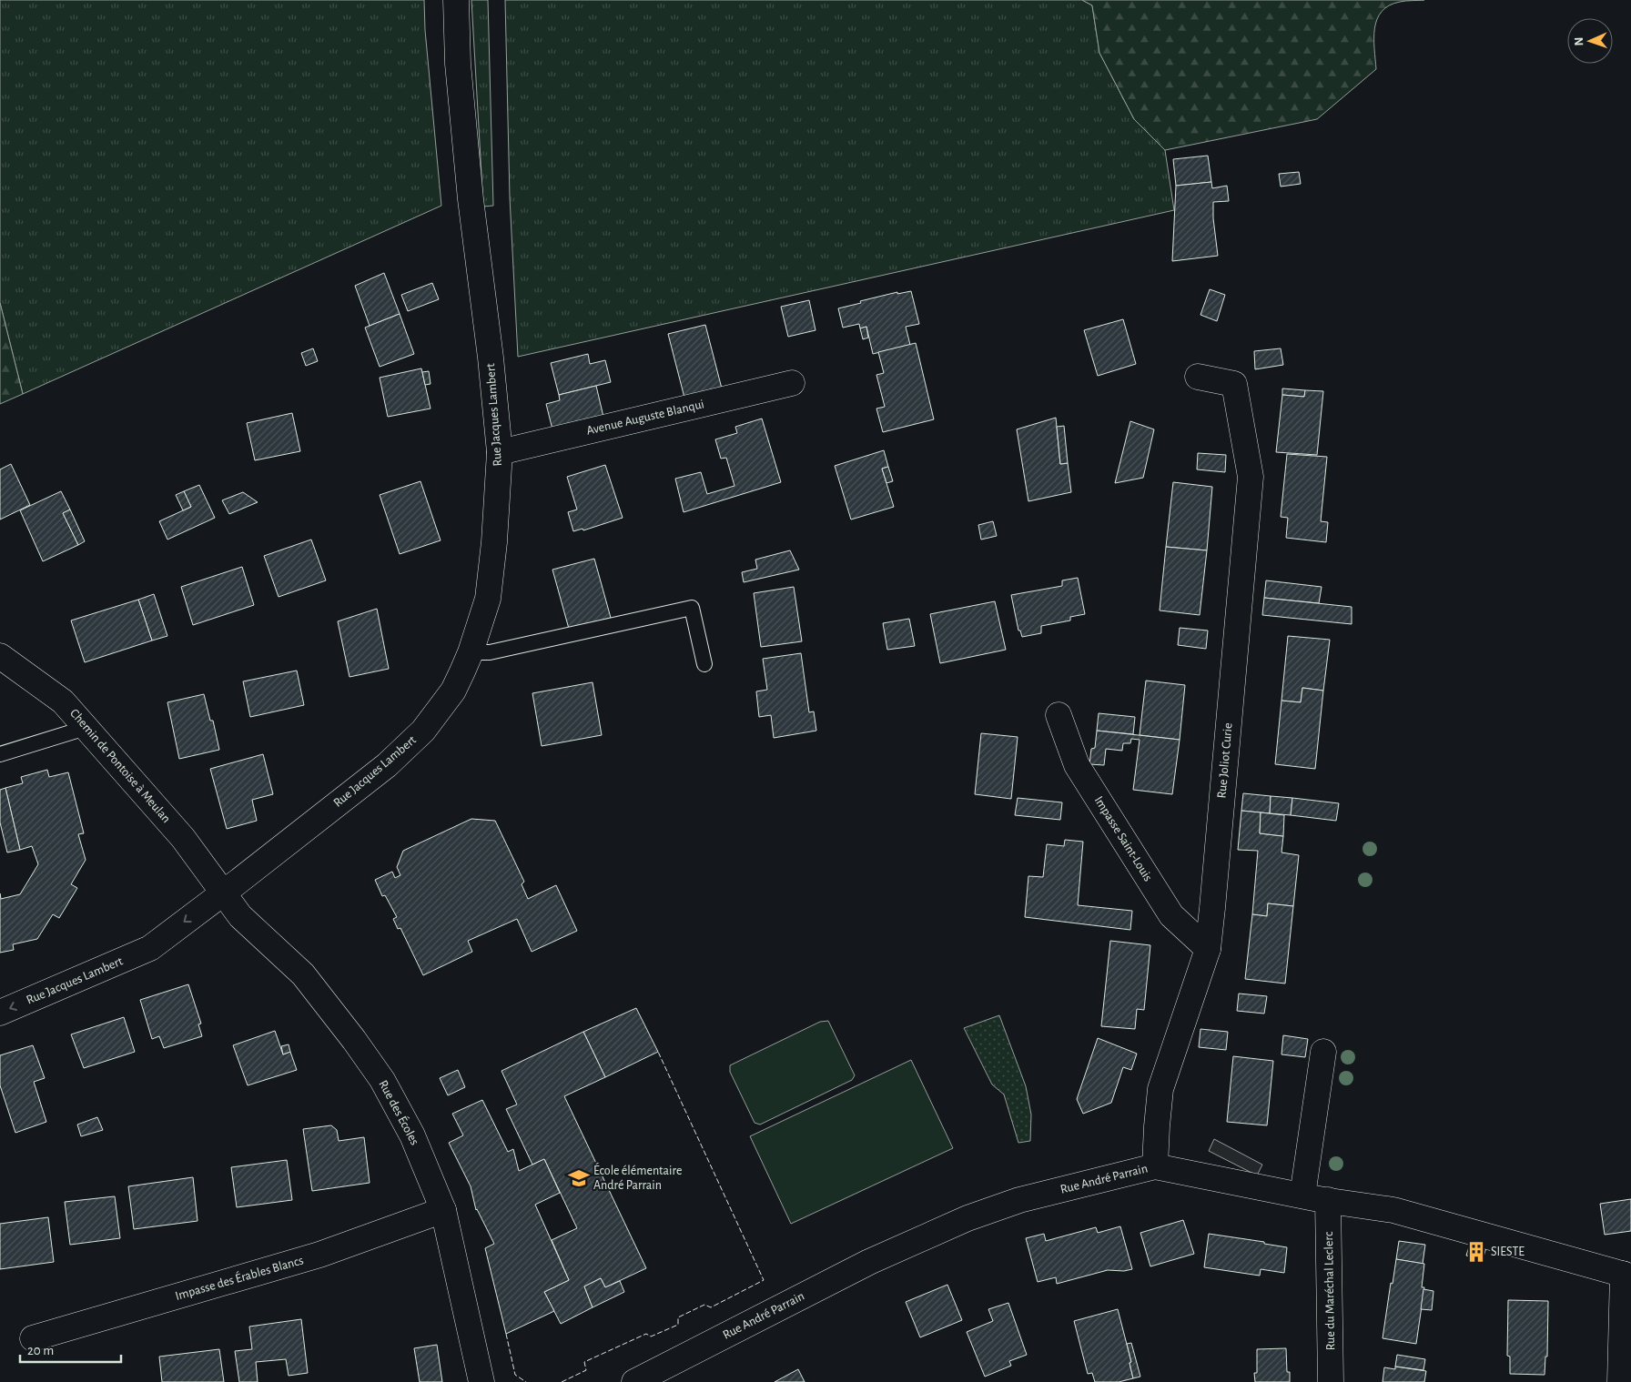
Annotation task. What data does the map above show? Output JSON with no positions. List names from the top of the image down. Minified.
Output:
{"streets":{"street":["Rue Jacques Lambert","Avenue Auguste Blanqui","Rue Joliot Curie","Chemin de Pontoise à Meulan","Impasse Saint-Louis","Rue des Écoles","Rue André Parrain","Impasse des Érables Blancs","Rue du Maréchal Leclerc"]},"crossings":[["Rue Jacques Lambert","Avenue Auguste Blanqui"],["Rue Jacques Lambert","Chemin de Pontoise à Meulan"],["Rue Jacques Lambert","Rue des Écoles"],["Rue Joliot Curie","Impasse Saint-Louis"],["Rue Joliot Curie","Rue André Parrain"],["Chemin de Pontoise à Meulan","Rue des Écoles"],["Rue des Écoles","Impasse des Érables Blancs"],["Rue André Parrain","Rue du Maréchal Leclerc"]],"places":{"school or university":["École élémentaire André Parrain"],"building":["SIESTE"]},"scale_bar":"20 m","north":"left"}
